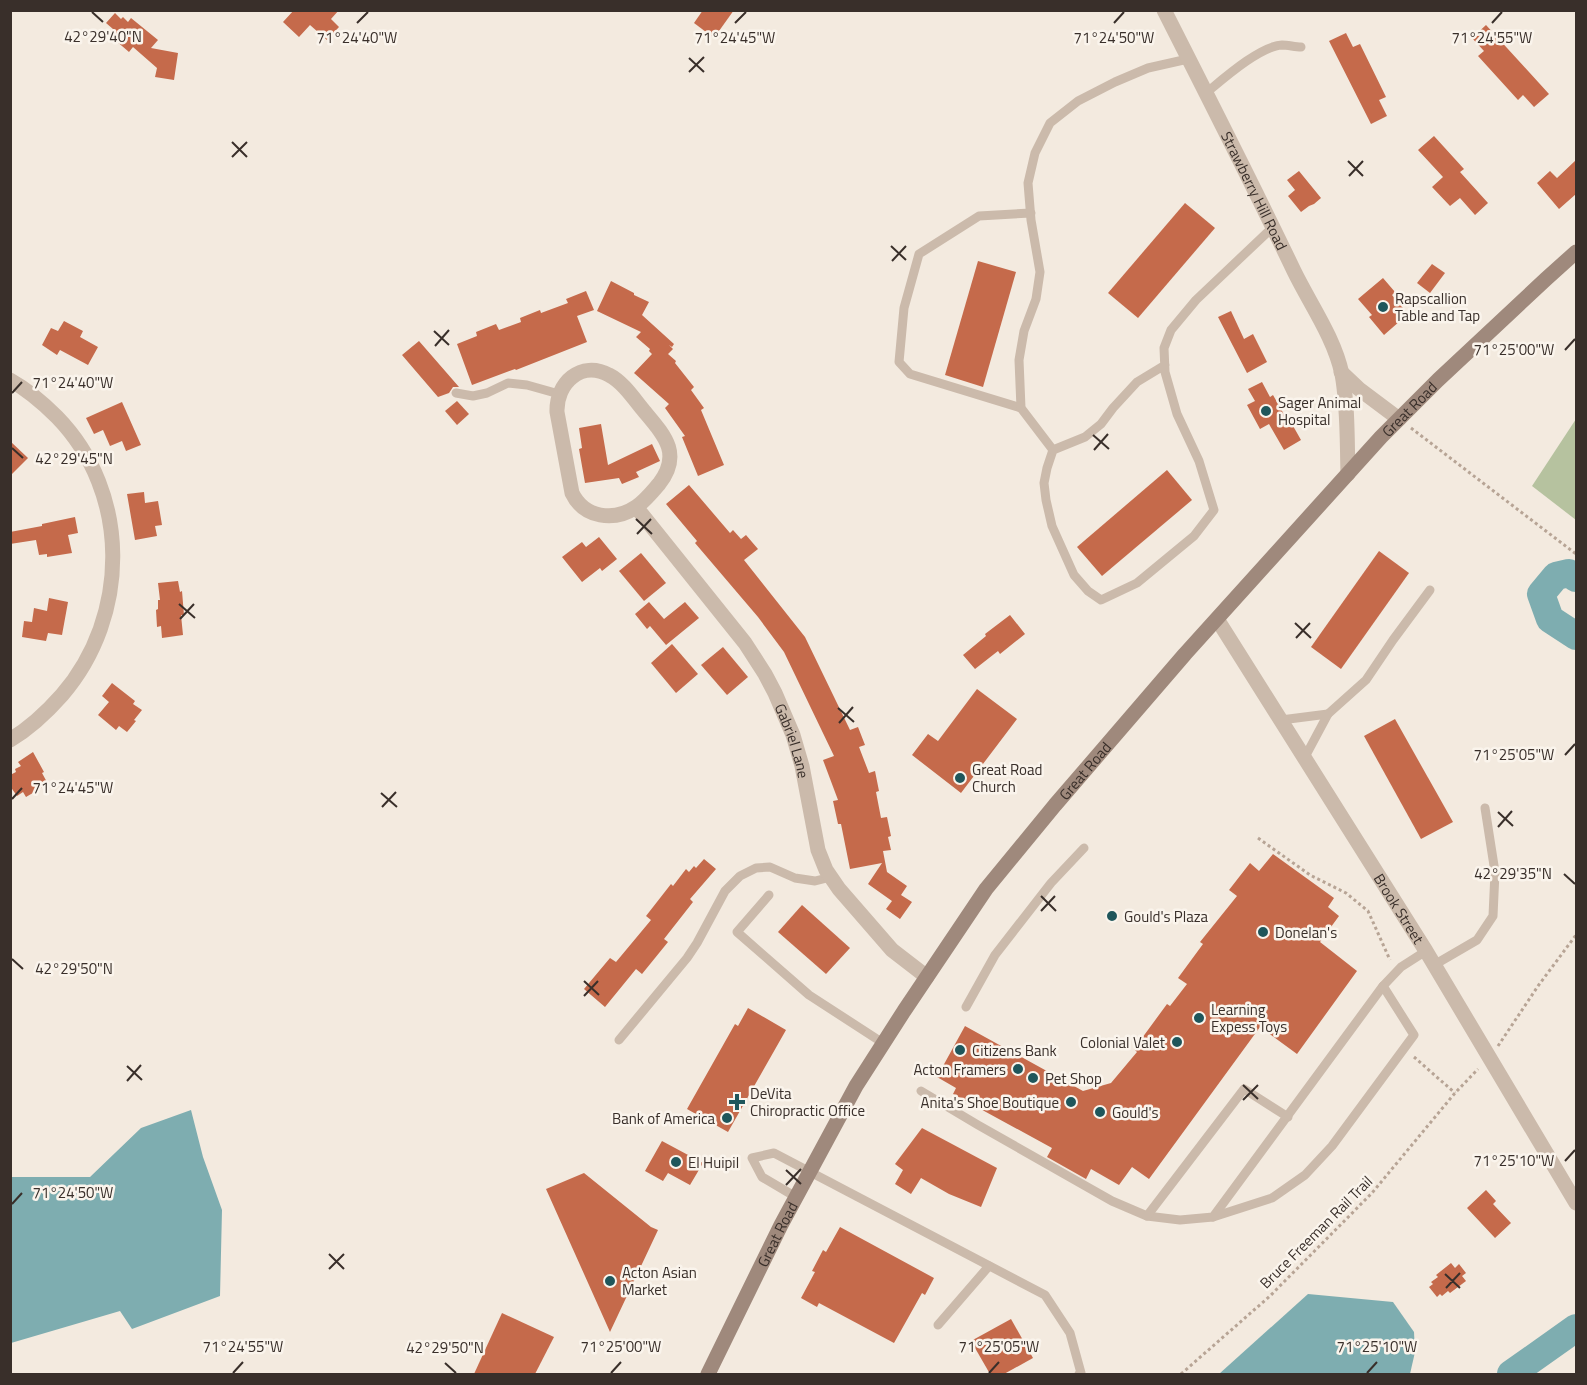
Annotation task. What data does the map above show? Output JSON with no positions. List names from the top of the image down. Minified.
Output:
{"streets":{"main road":["Great Road"],"street":["Strawberry Hill Road","Gabriel Lane","Brook Street"],"path":["Bruce Freeman Rail Trail"]},"crossings":[["Strawberry Hill Road","Great Road"],["Great Road","Gabriel Lane"],["Great Road","Brook Street"]],"places":{"other":["Rapscallion Table and Tap","Sager Animal Hospital","Great Road Church","Gould's Plaza","Donelan's","Learning Expess Toys","Colonial Valet","Citizens Bank","Acton Framers","Pet Shop","Anita's Shoe Boutique","Gould's","Bank of America","El Huipil","Acton Asian Market"],"health":["DeVita Chiropractic Office"]},"coordinates":["42°29'40\"N","71°24'40\"W","71°24'45\"W","71°24'50\"W","71°24'55\"W","71°25'00\"W","42°29'45\"N","71°25'05\"W","42°29'35\"N","42°29'50\"N","71°25'10\"W"]}
